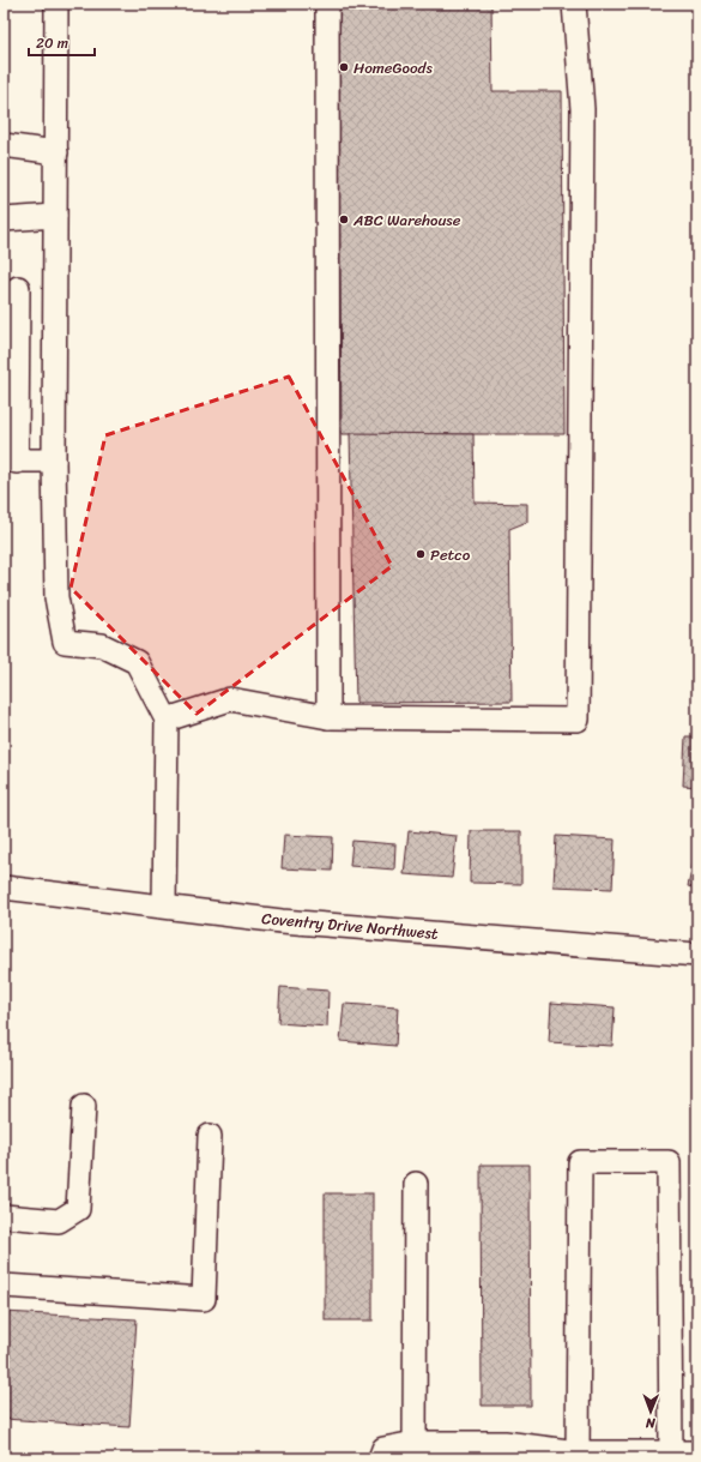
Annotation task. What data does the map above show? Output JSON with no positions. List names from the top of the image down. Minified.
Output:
{"streets":{"street":["Coventry Drive Northwest"]},"places":["HomeGoods","ABC Warehouse","Petco"],"scale_bar":"20 m","north":"bottom"}
